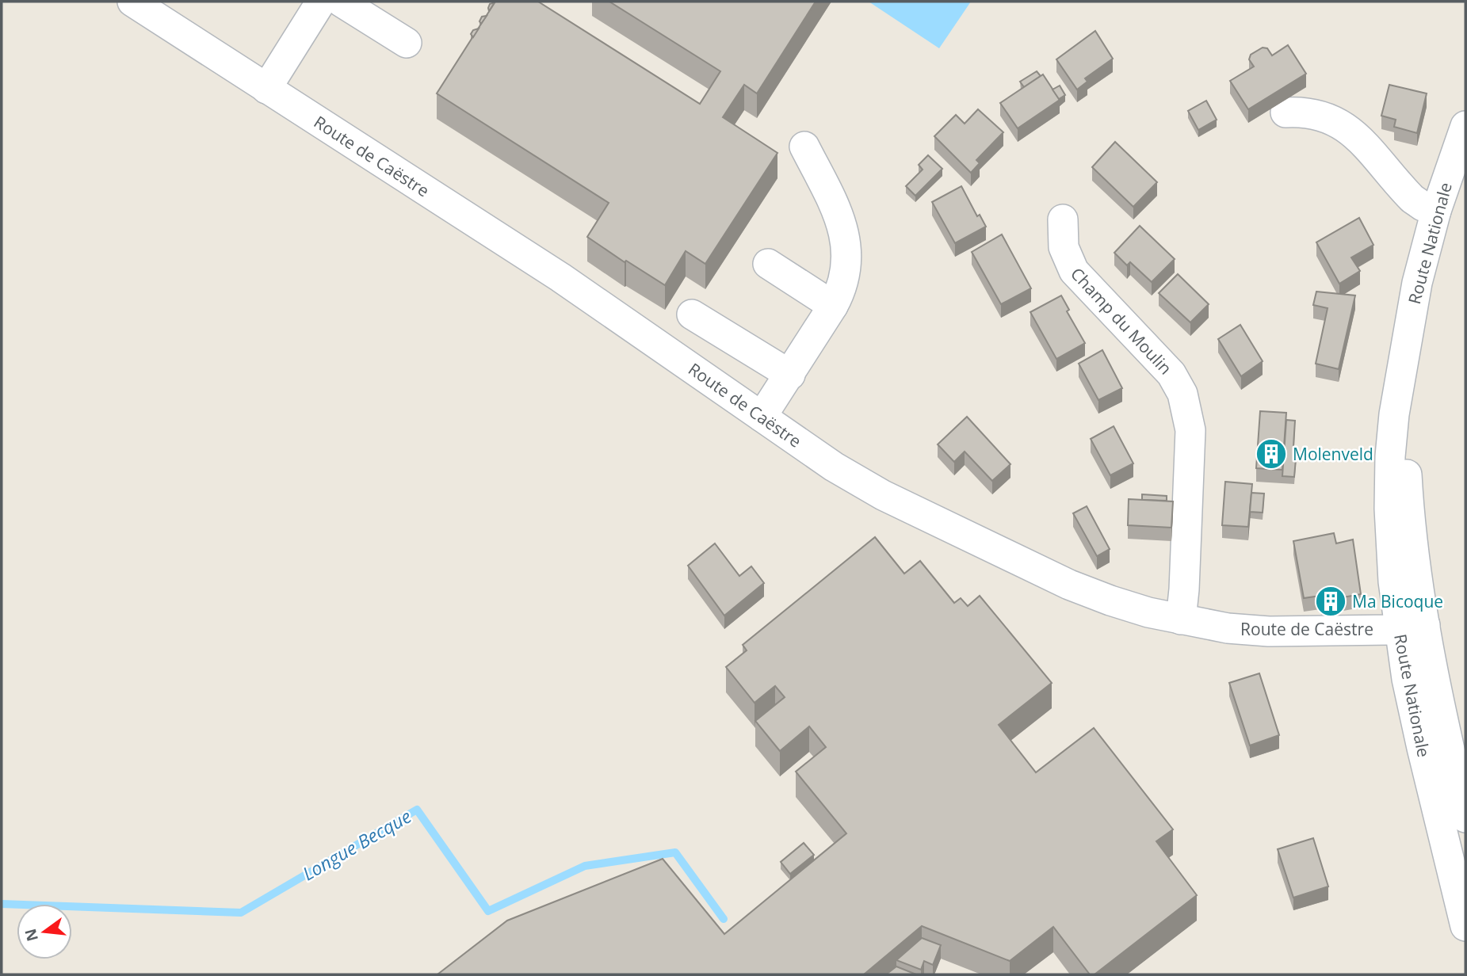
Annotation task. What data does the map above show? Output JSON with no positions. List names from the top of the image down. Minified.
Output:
{"streets":{"street":["Route de Caëstre","Route Nationale","Champ du Moulin"]},"crossings":[["Route de Caëstre","Route Nationale"],["Route de Caëstre","Champ du Moulin"]],"water":["Longue Becque"],"places":{"building":["Molenveld","Ma Bicoque"]},"north":"left"}
